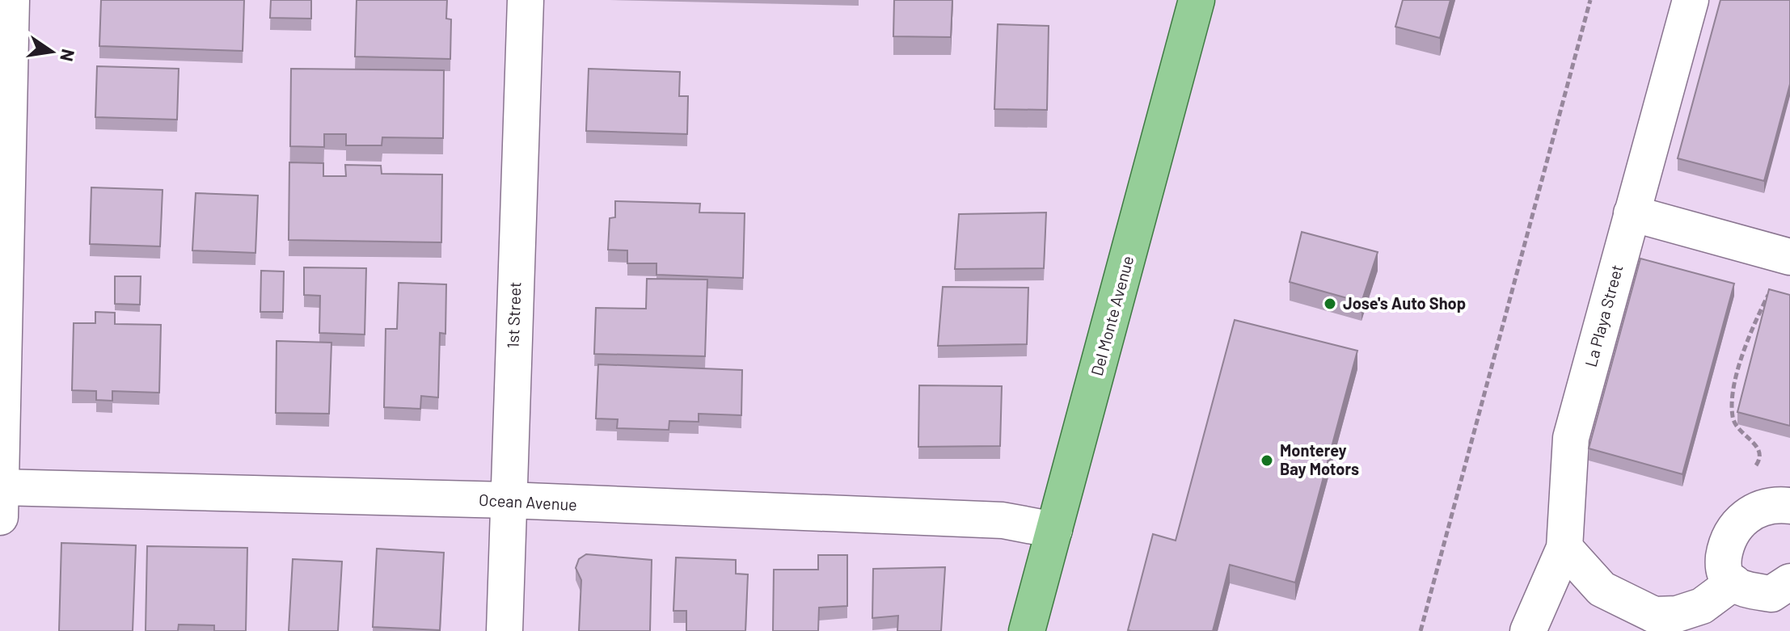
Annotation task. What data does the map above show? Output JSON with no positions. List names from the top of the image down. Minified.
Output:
{"streets":{"main road":["Del Monte Avenue"],"street":["1st Street","La Playa Street","Ocean Avenue"]},"crossings":[["1st Street","Ocean Avenue"],["Del Monte Avenue","Ocean Avenue"]],"places":["Jose's Auto Shop","Monterey Bay Motors"],"north":"right"}
